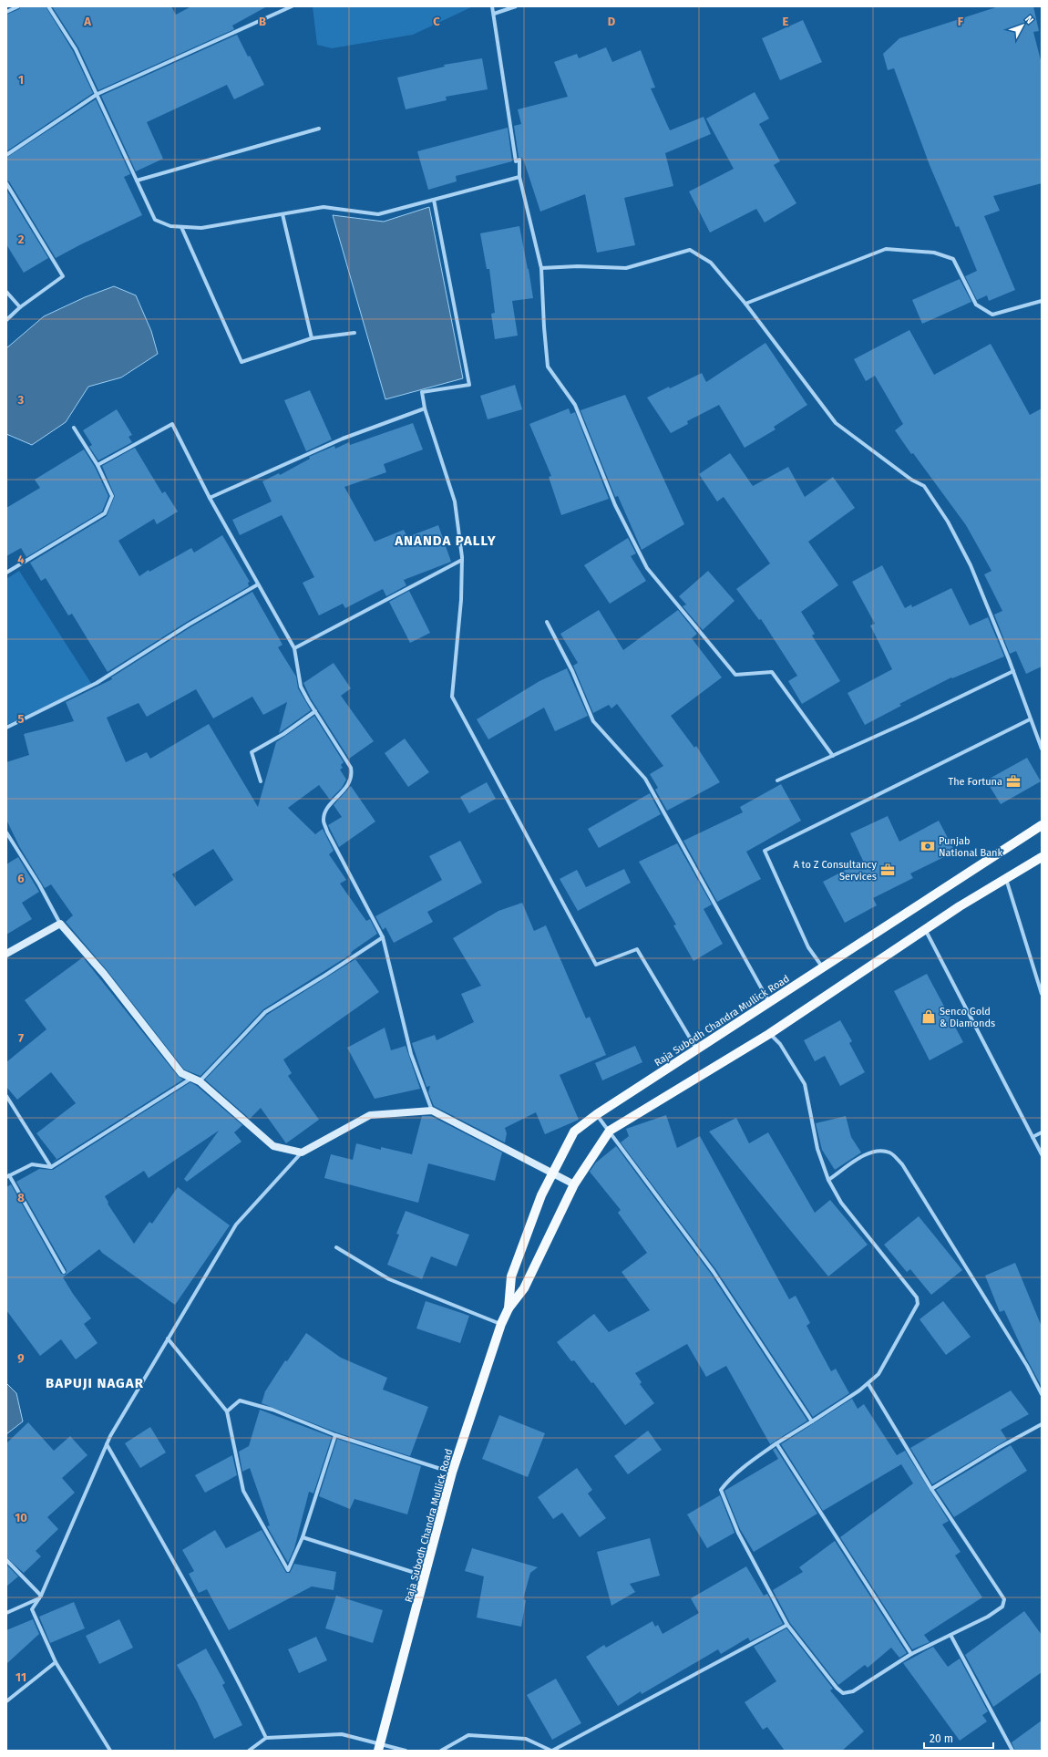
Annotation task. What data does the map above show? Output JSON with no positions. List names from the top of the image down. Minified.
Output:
{"streets":{"main road":["Raja Subodh Chandra Mullick Road"]},"districts":["ANANDA PALLY","BAPUJI NAGAR"],"places":{"office":["The Fortuna","A to Z Consultancy Services"],"bank":["Punjab National Bank"],"shop":["Senco Gold & Diamonds"]},"scale_bar":"20 m","north":"top right","grid":{"columns":["A","B","C","D","E","F"],"rows":["1","2","3","4","5","6","7","8","9","10","11"]}}
